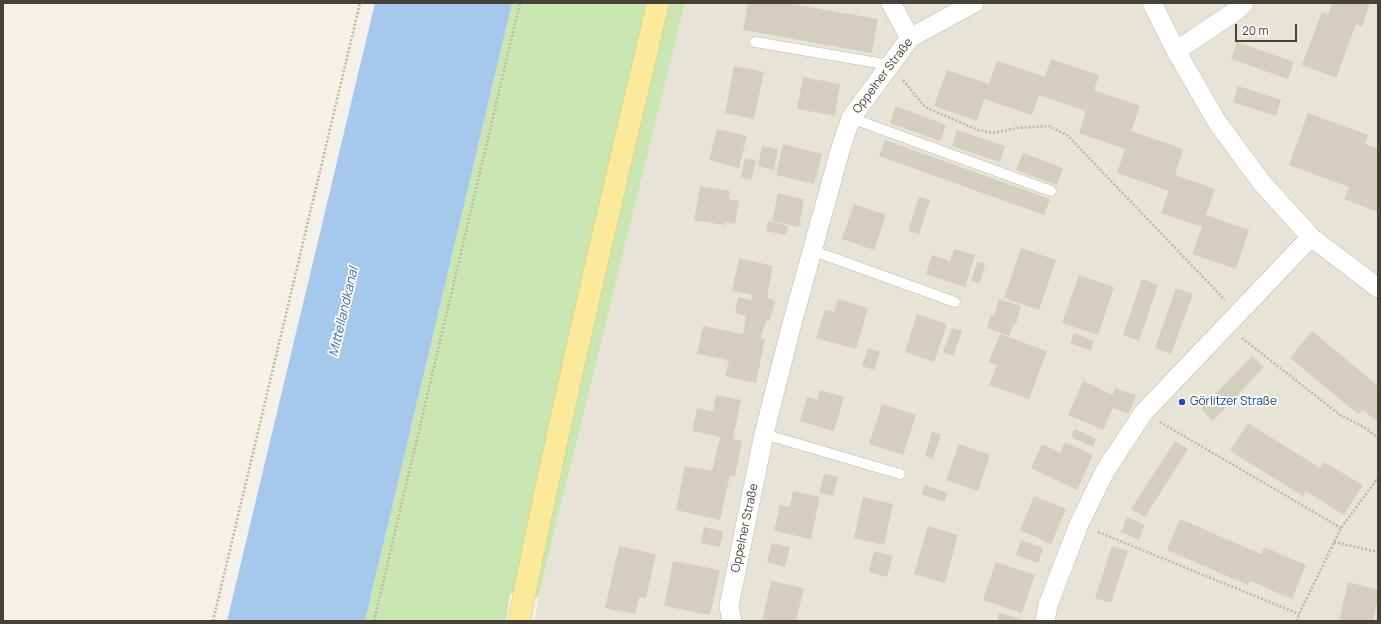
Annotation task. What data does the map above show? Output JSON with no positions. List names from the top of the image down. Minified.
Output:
{"streets":{"street":["Oppelner Straße"]},"water":["Mittellandkanal"],"places":["Görlitzer Straße"],"scale_bar":"20 m"}
